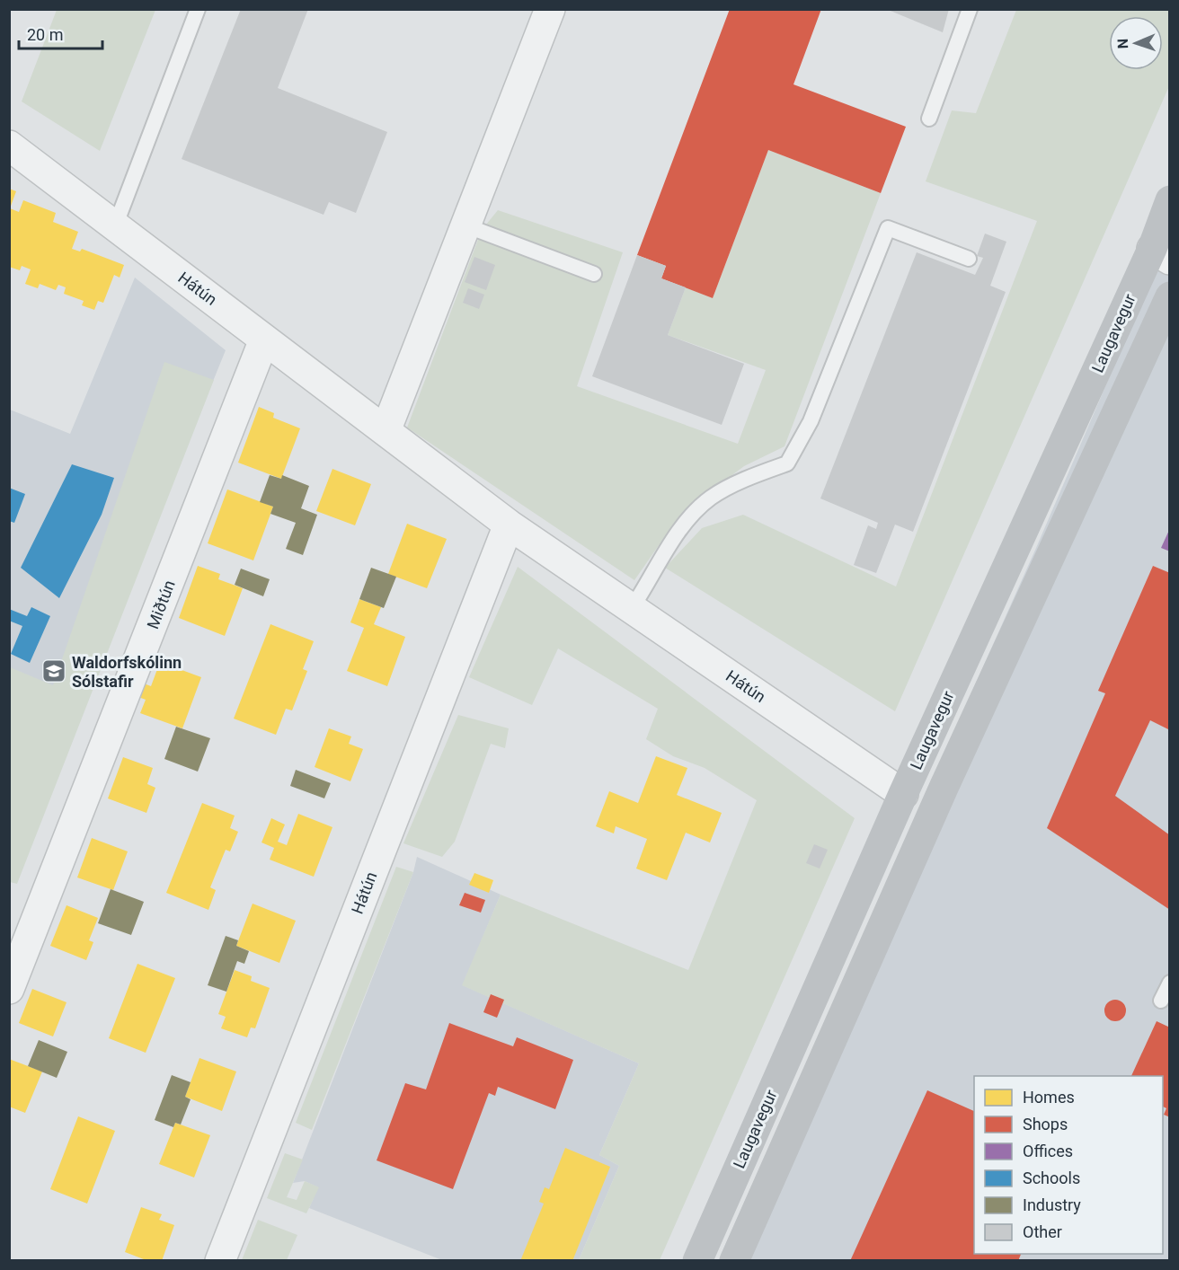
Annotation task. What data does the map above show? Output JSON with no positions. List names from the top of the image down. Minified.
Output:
{"streets":{"main road":["Laugavegur"],"street":["Hátún","Miðtún"]},"crossings":[["Hátún","Laugavegur"],["Hátún","Miðtún"]],"places":{"school or university":["Waldorfskólinn Sólstafir"]},"legend":["Homes","Shops","Offices","Schools","Industry","Other"],"scale_bar":"20 m","north":"left"}
